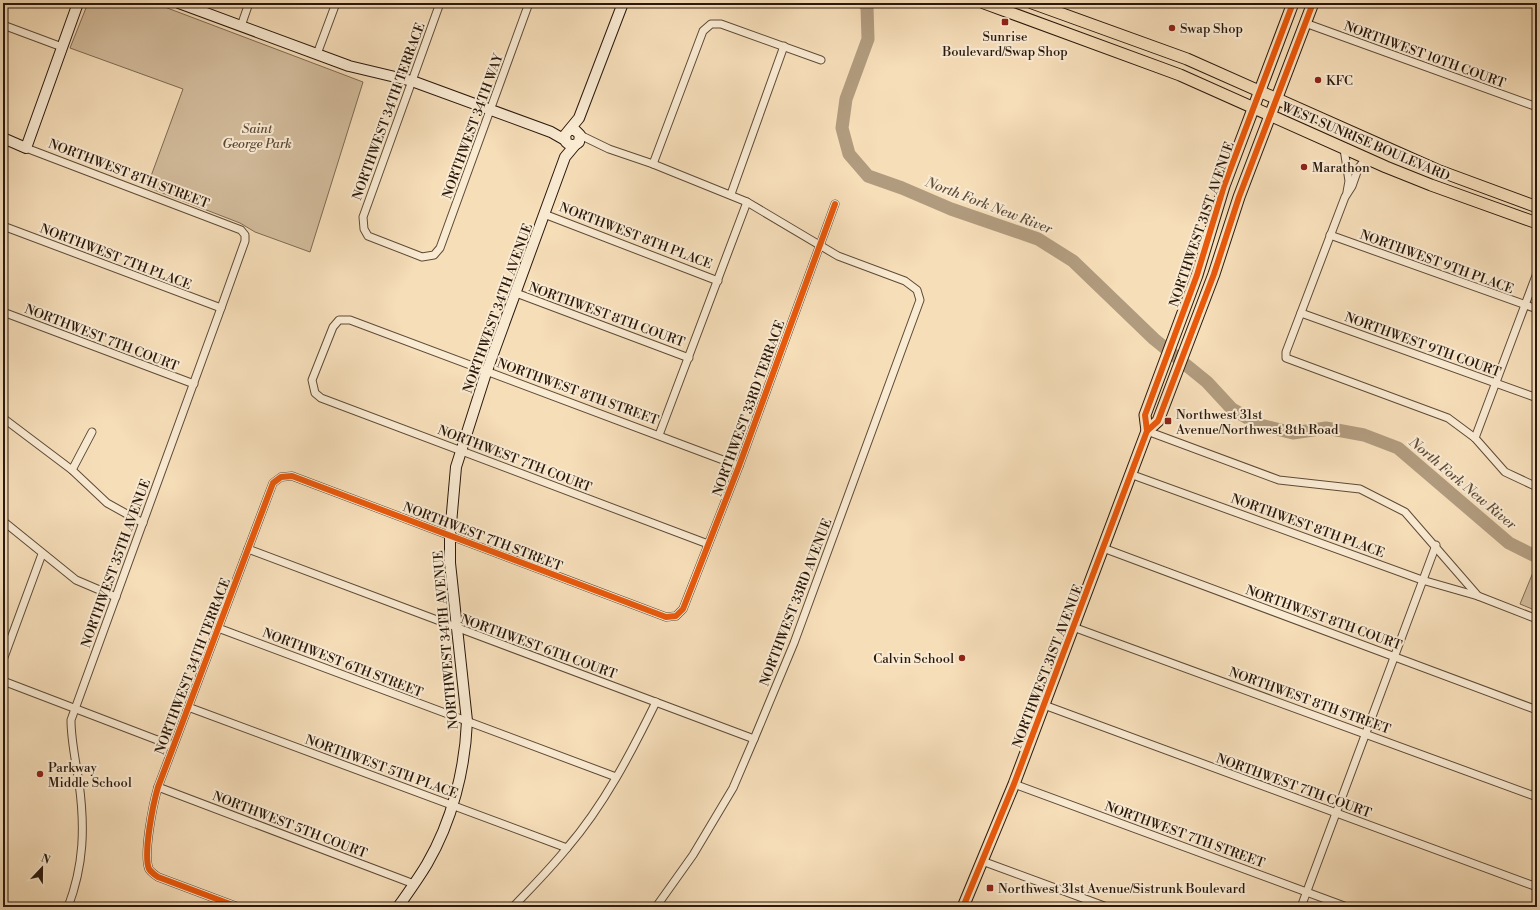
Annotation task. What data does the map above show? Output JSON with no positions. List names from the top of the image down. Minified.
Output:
{"streets":{"main road":["WEST SUNRISE BOULEVARD","NORTHWEST 31ST AVENUE"],"street":["NORTHWEST 10TH COURT","NORTHWEST 34TH TERRACE","NORTHWEST 34TH WAY","NORTHWEST 8TH STREET","NORTHWEST 8TH PLACE","NORTHWEST 7TH PLACE","NORTHWEST 9TH PLACE","NORTHWEST 34TH AVENUE","NORTHWEST 8TH COURT","NORTHWEST 7TH COURT","NORTHWEST 9TH COURT","NORTHWEST 33RD TERRACE","NORTHWEST 7TH STREET","NORTHWEST 35TH AVENUE","NORTHWEST 33RD AVENUE","NORTHWEST 6TH COURT","NORTHWEST 6TH STREET","NORTHWEST 5TH PLACE","NORTHWEST 5TH COURT"]},"crossings":[["NORTHWEST 10TH COURT","NORTHWEST 31ST AVENUE"],["NORTHWEST 34TH TERRACE","NORTHWEST 34TH WAY"],["NORTHWEST 34TH TERRACE","NORTHWEST 7TH STREET"],["NORTHWEST 34TH TERRACE","NORTHWEST 6TH COURT"],["NORTHWEST 34TH TERRACE","NORTHWEST 6TH STREET"],["NORTHWEST 34TH TERRACE","NORTHWEST 5TH PLACE"],["NORTHWEST 34TH TERRACE","NORTHWEST 5TH COURT"],["WEST SUNRISE BOULEVARD","NORTHWEST 31ST AVENUE"],["NORTHWEST 8TH STREET","NORTHWEST 31ST AVENUE"],["NORTHWEST 8TH STREET","NORTHWEST 34TH AVENUE"],["NORTHWEST 8TH STREET","NORTHWEST 7TH COURT"],["NORTHWEST 8TH STREET","NORTHWEST 33RD TERRACE"],["NORTHWEST 8TH STREET","NORTHWEST 35TH AVENUE"],["NORTHWEST 31ST AVENUE","NORTHWEST 8TH PLACE"],["NORTHWEST 31ST AVENUE","NORTHWEST 8TH COURT"],["NORTHWEST 31ST AVENUE","NORTHWEST 7TH COURT"],["NORTHWEST 31ST AVENUE","NORTHWEST 7TH STREET"],["NORTHWEST 8TH PLACE","NORTHWEST 34TH AVENUE"],["NORTHWEST 7TH PLACE","NORTHWEST 35TH AVENUE"],["NORTHWEST 34TH AVENUE","NORTHWEST 8TH COURT"],["NORTHWEST 34TH AVENUE","NORTHWEST 7TH COURT"],["NORTHWEST 34TH AVENUE","NORTHWEST 7TH STREET"],["NORTHWEST 34TH AVENUE","NORTHWEST 6TH COURT"],["NORTHWEST 34TH AVENUE","NORTHWEST 6TH STREET"],["NORTHWEST 34TH AVENUE","NORTHWEST 5TH PLACE"],["NORTHWEST 34TH AVENUE","NORTHWEST 5TH COURT"],["NORTHWEST 7TH COURT","NORTHWEST 33RD TERRACE"],["NORTHWEST 7TH COURT","NORTHWEST 35TH AVENUE"],["NORTHWEST 33RD TERRACE","NORTHWEST 7TH STREET"],["NORTHWEST 33RD TERRACE","NORTHWEST 33RD AVENUE"],["NORTHWEST 33RD AVENUE","NORTHWEST 6TH COURT"]],"water":["North Fork New River"],"parks":["Saint George Park"],"places":{"transit":["Sunrise Boulevard/Swap Shop","Northwest 31st Avenue/Northwest 8th Road","Northwest 31st Avenue/Sistrunk Boulevard"],"other":["Swap Shop","KFC","Marathon","Calvin School","Parkway Middle School"]},"north":"top"}
